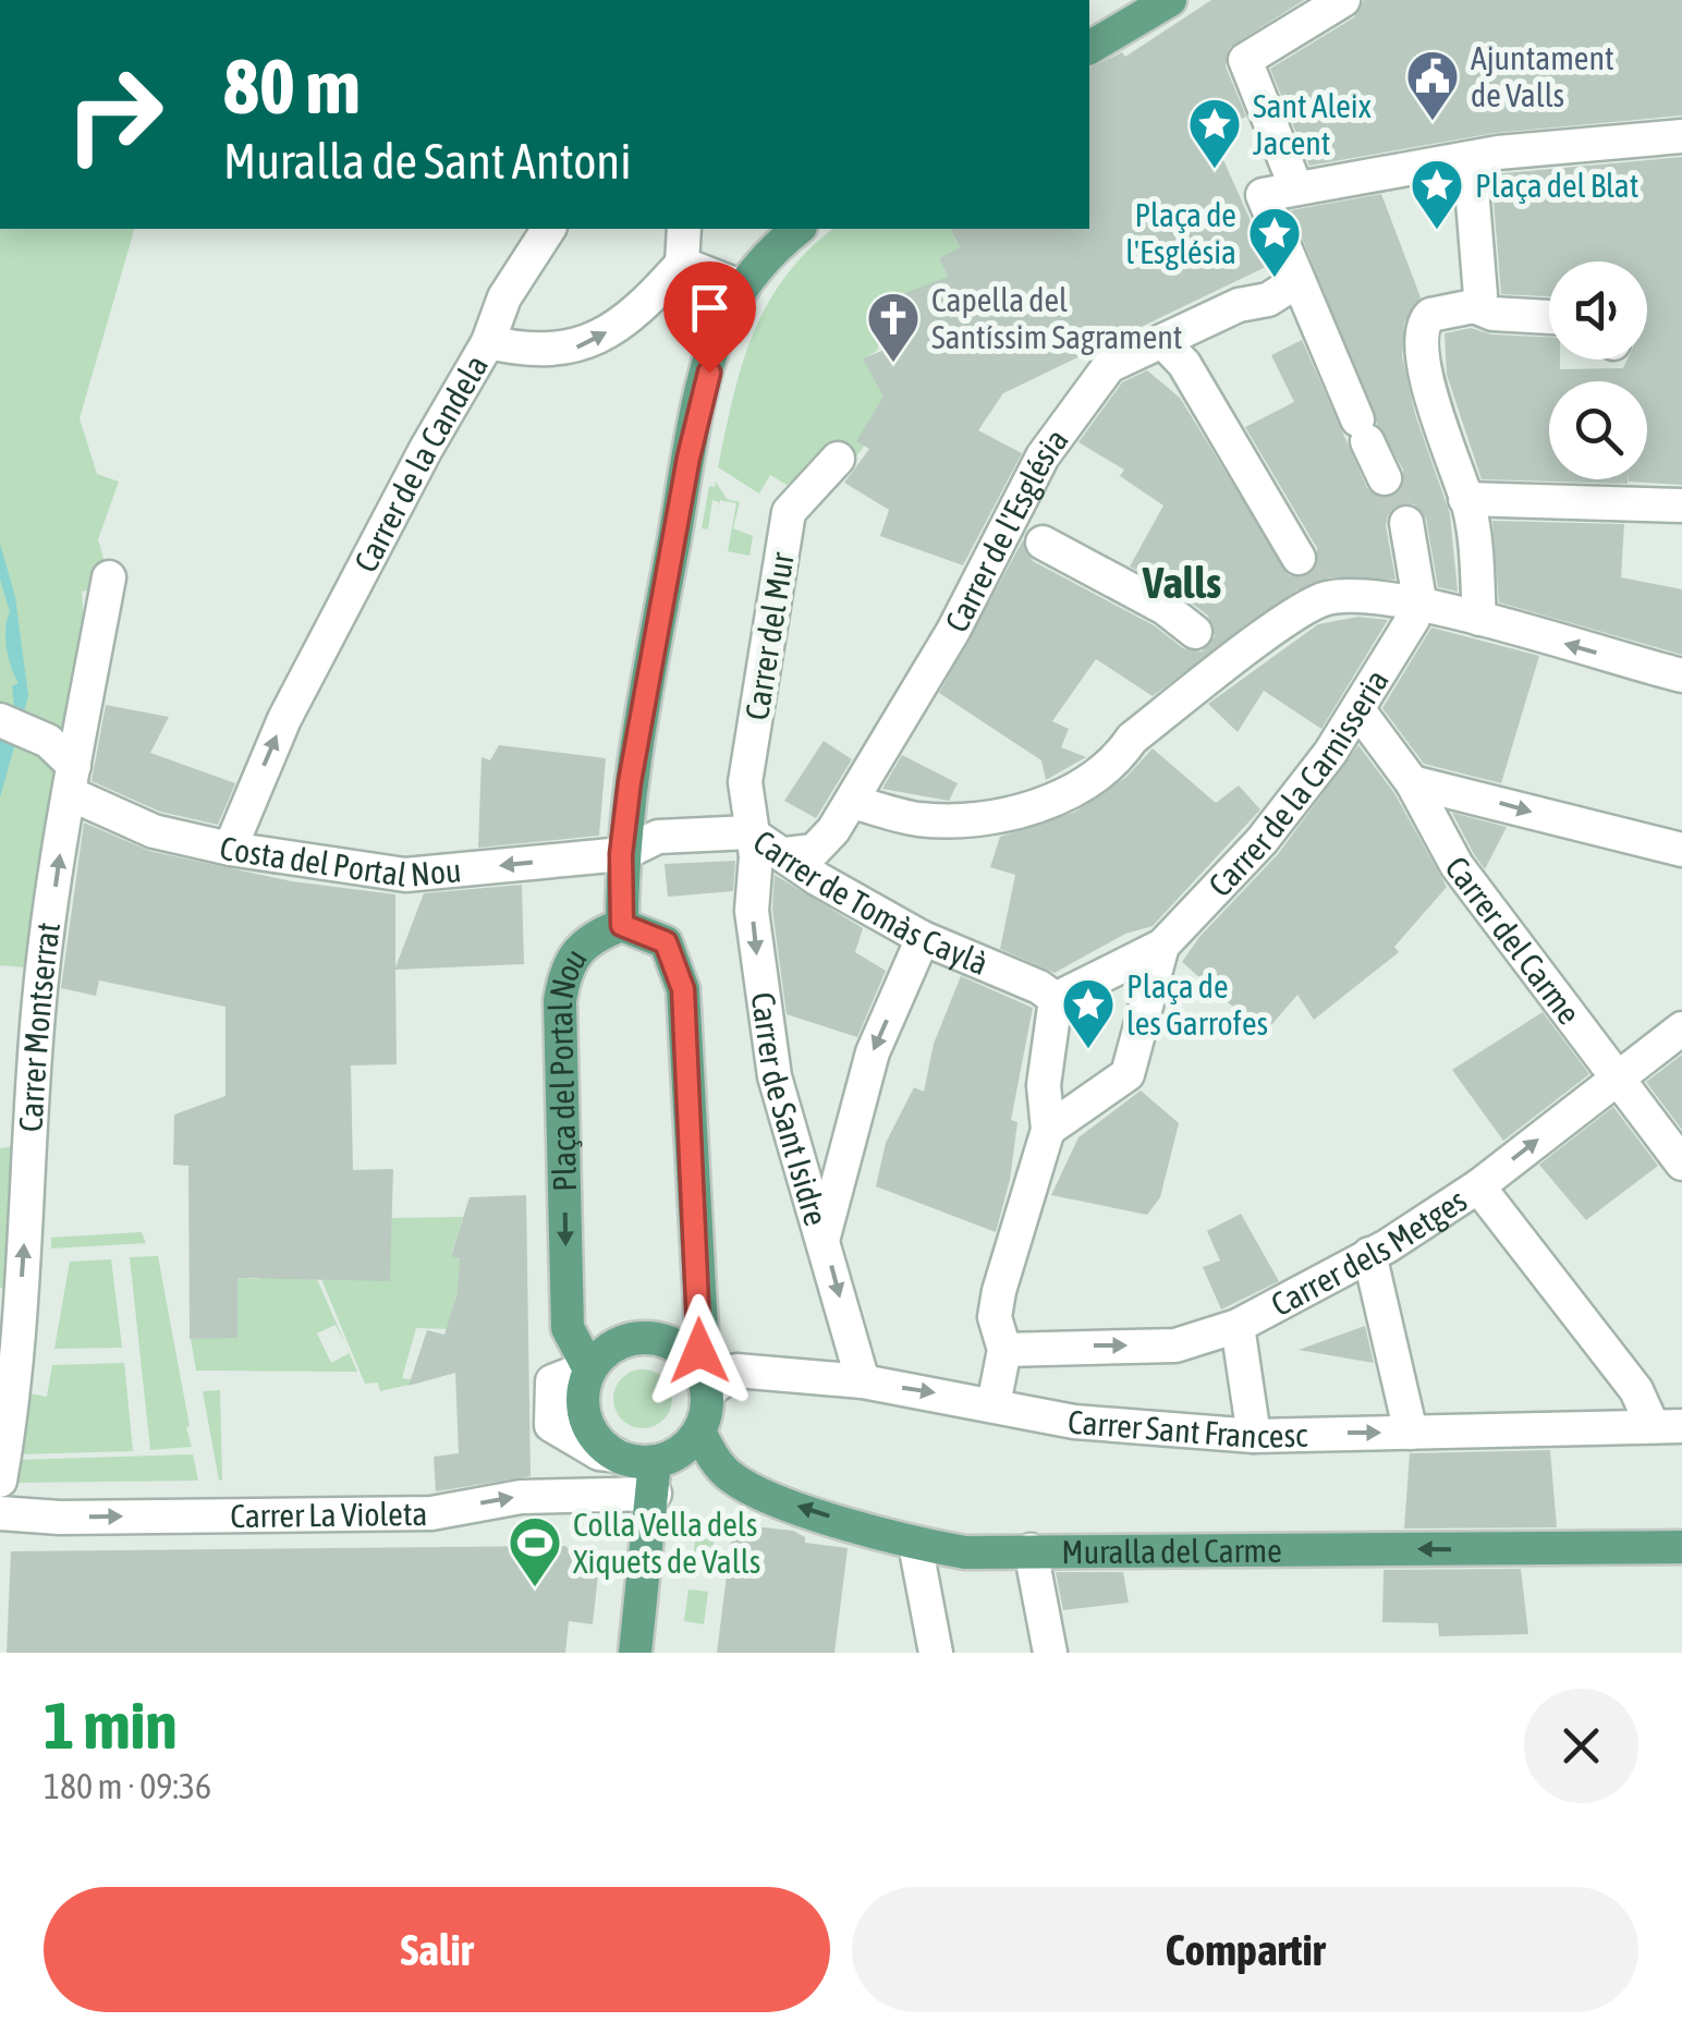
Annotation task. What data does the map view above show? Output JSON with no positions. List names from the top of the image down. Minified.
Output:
{"streets":{"main road":["Plaça del Portal Nou","Muralla del Carme"],"street":["Carrer de la Candela","Carrer de l'Església","Carrer del Mur","Carrer de la Carnisseria","Costa del Portal Nou","Carrer de Tomàs Caylà","Carrer del Carme","Carrer Montserrat","Carrer de Sant Isidre","Carrer dels Metges","Carrer Sant Francesc","Carrer La Violeta"]},"crossings":[["Carrer de la Candela","Costa del Portal Nou"],["Carrer de l'Església","Carrer de Tomàs Caylà"],["Carrer del Mur","Carrer de Tomàs Caylà"],["Carrer del Mur","Carrer de Sant Isidre"],["Carrer de la Carnisseria","Carrer del Carme"],["Costa del Portal Nou","Carrer de Tomàs Caylà"],["Costa del Portal Nou","Carrer Montserrat"],["Carrer de Tomàs Caylà","Carrer de Sant Isidre"],["Carrer del Carme","Carrer dels Metges"],["Plaça del Portal Nou","Carrer Sant Francesc"],["Plaça del Portal Nou","Carrer La Violeta"],["Plaça del Portal Nou","Muralla del Carme"],["Carrer de Sant Isidre","Carrer Sant Francesc"],["Carrer Sant Francesc","Carrer La Violeta"],["Carrer Sant Francesc","Muralla del Carme"],["Carrer La Violeta","Muralla del Carme"]],"one_way":["Carrer de la Candela","Costa del Portal Nou","Carrer Montserrat","Carrer dels Metges","Carrer La Violeta","Muralla del Carme"],"districts":["Valls"],"places":{"public building":["Ajuntament de Valls"],"place":["Sant Aleix Jacent","Plaça del Blat","Plaça de l'Església","Plaça de les Garrofes"],"church":["Capella del Santíssim Sagrament"],"sports":["Colla Vella dels Xiquets de Valls"]},"page":{"turn":["80 m","Muralla de Sant Antoni"],"heading":["1 min","180 m · 09:36"],"buttons":["Salir","Compartir"]}}
